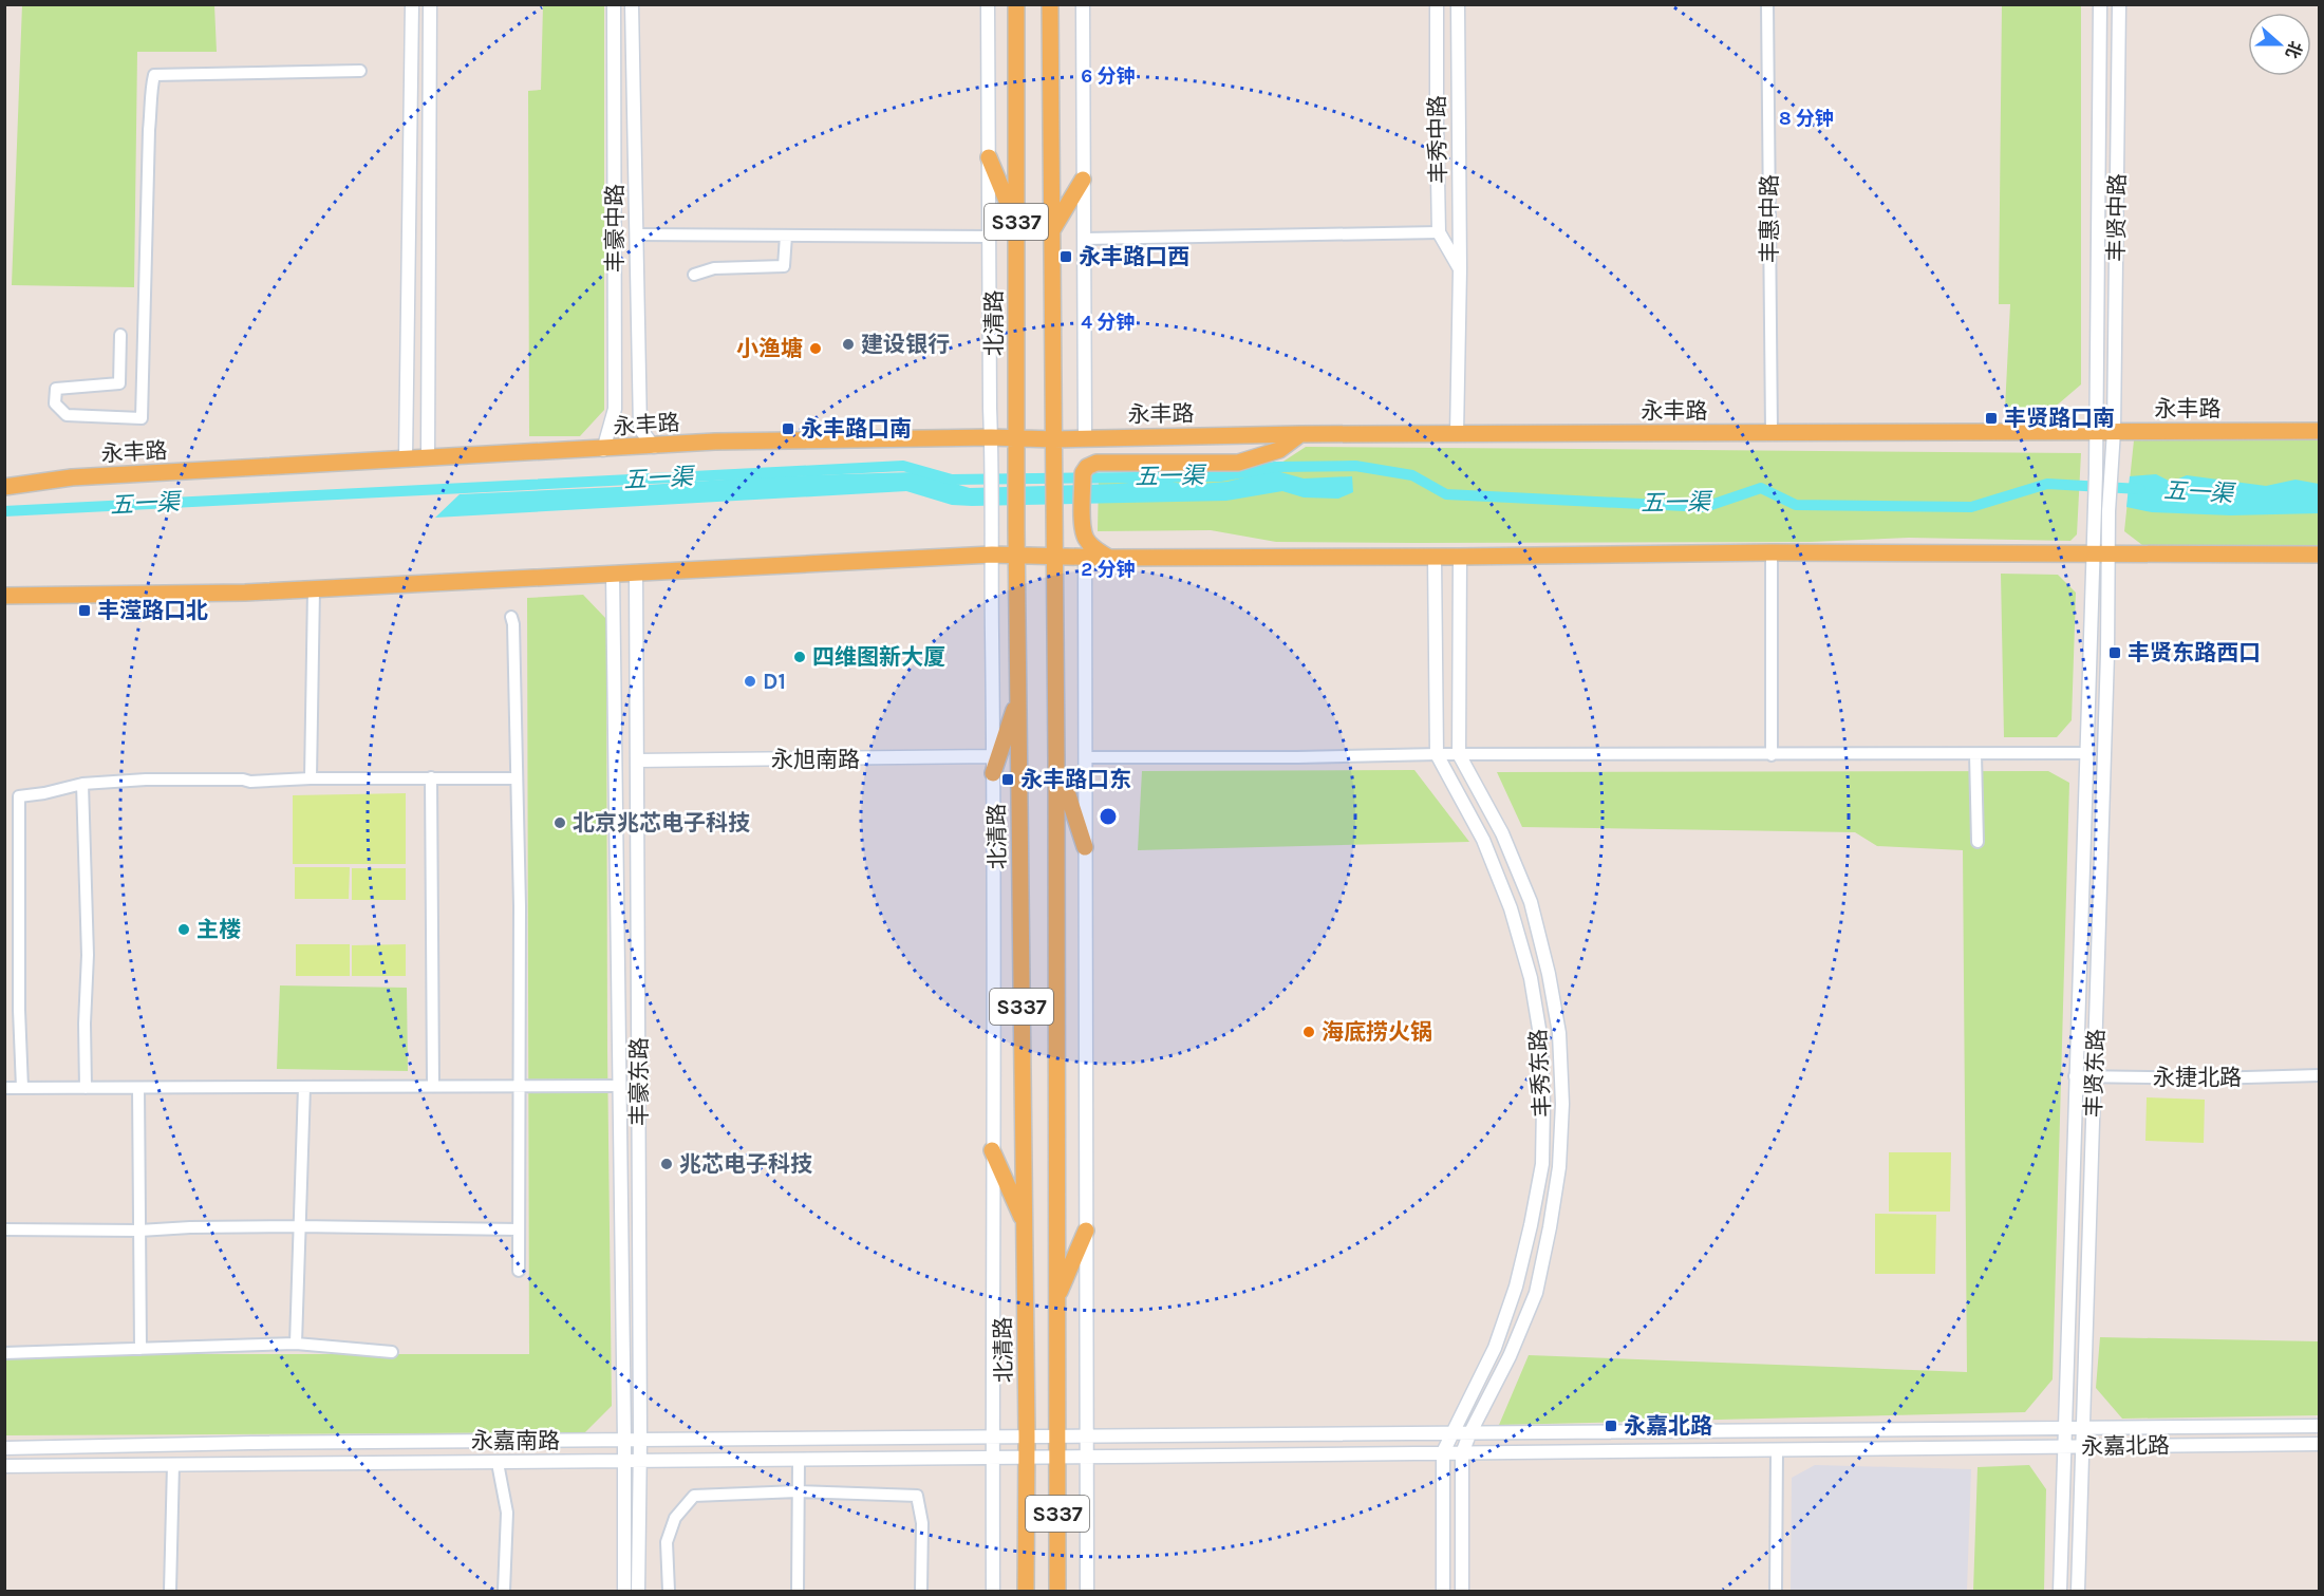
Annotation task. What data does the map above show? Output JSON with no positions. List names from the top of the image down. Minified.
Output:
{"streets":{"main road":["S337","北清路","永丰路"],"street":["丰秀中路","丰贤中路","丰惠中路","丰豪中路","永旭南路","丰秀东路","丰贤东路","永捷北路","丰豪东路","永嘉南路","永嘉北路"]},"crossings":[["丰秀中路","永丰路"],["丰贤中路","永丰路"],["丰贤中路","丰贤东路"],["丰惠中路","永丰路"],["S337","永丰路"],["S337","永嘉北路"],["丰豪中路","永丰路"],["北清路","永丰路"],["北清路","永旭南路"],["北清路","永嘉南路"],["北清路","永嘉北路"],["永旭南路","丰豪东路"],["丰秀东路","永嘉北路"],["丰贤东路","永捷北路"],["丰贤东路","永嘉北路"],["丰豪东路","永嘉南路"],["永嘉南路","永嘉北路"]],"water":["五一渠"],"places":{"transit":["永丰路口西","丰贤路口南","永丰路口南","丰滢路口北","丰贤东路西口","永丰路口东","永嘉北路"],"other":["建设银行","小渔塘","四维图新大厦","D1","北京兆芯电子科技","主楼","海底捞火锅","兆芯电子科技"]},"north":"right","rings":["6 分钟","8 分钟","4 分钟","2 分钟"]}
